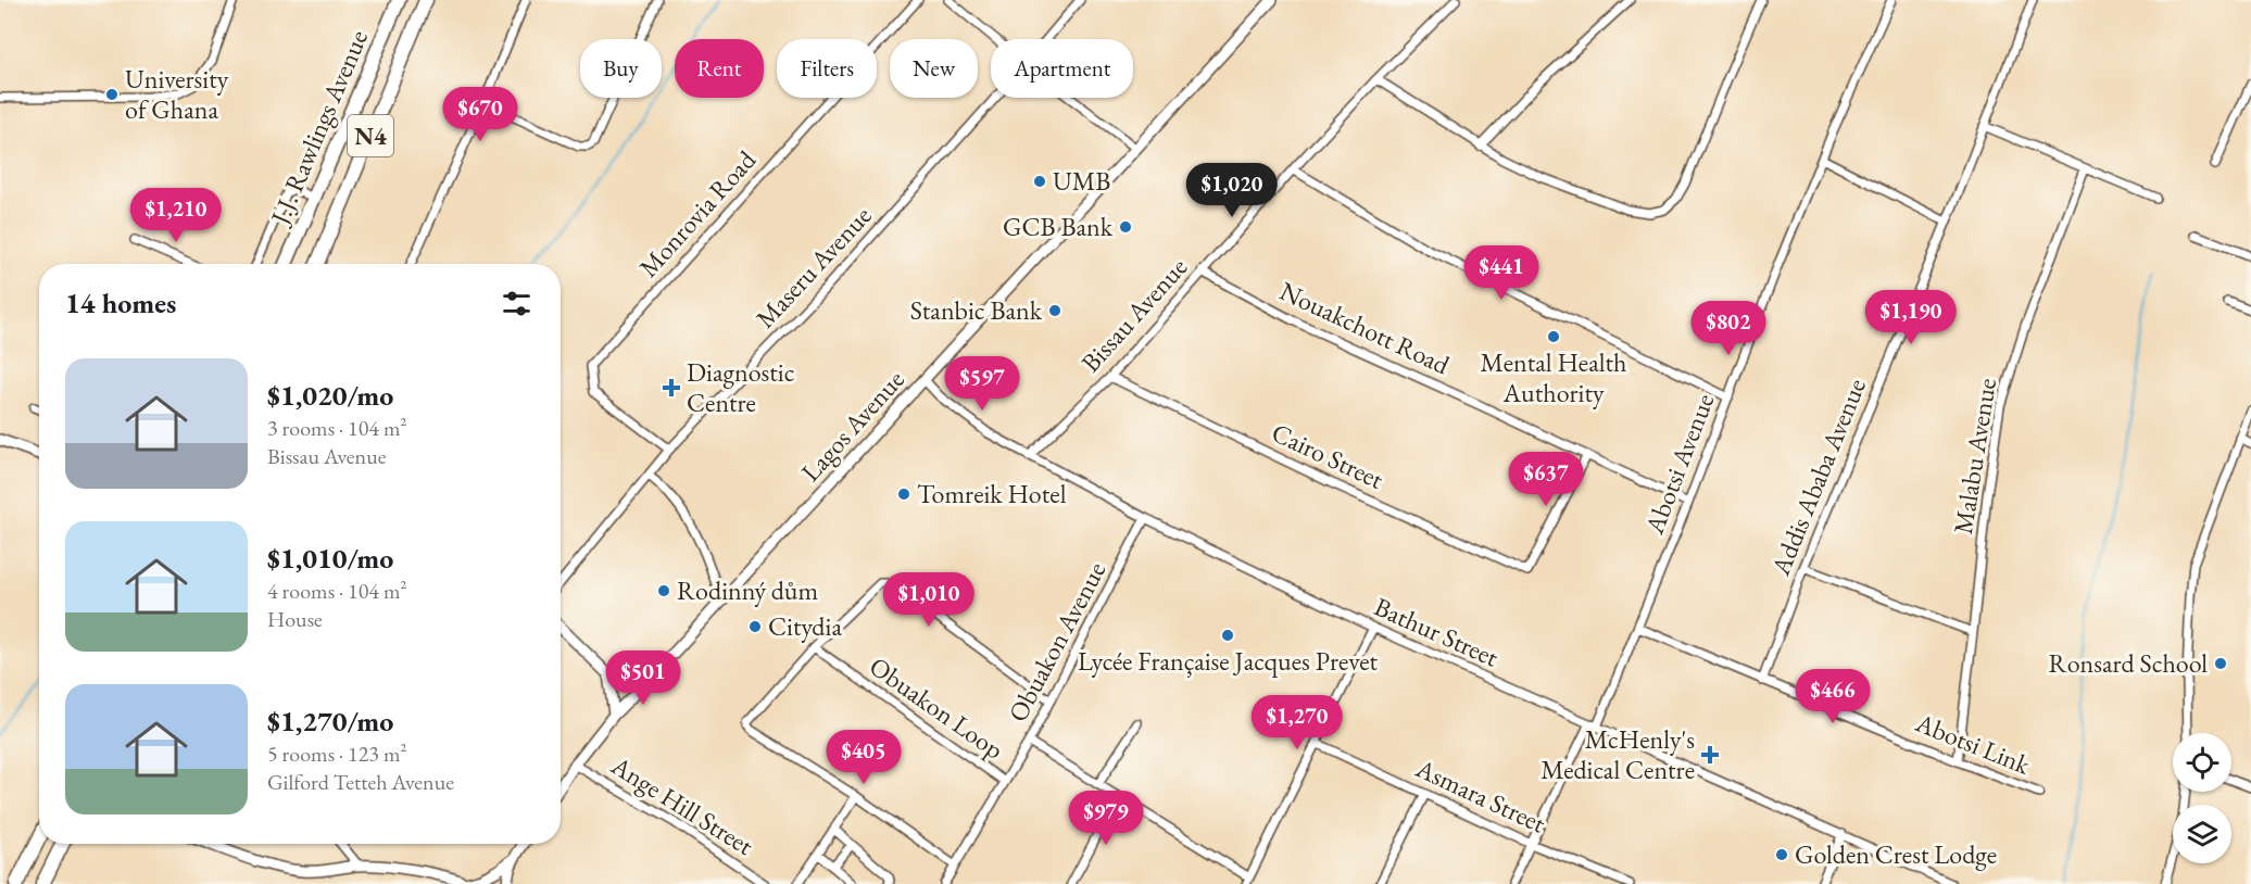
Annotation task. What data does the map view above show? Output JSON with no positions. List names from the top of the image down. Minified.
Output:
{"streets":{"highway":["J.J. Rawlings Avenue","N4"],"street":["Monrovia Road","Maseru Avenue","Bissau Avenue","Nouakchott Road","Lagos Avenue","Cairo Street","Malabu Avenue","Abotsi Avenue","Addis Ababa Avenue","Bathur Street","Obuakon Avenue","Obuakon Loop","Abotsi Link","Asmara Street","Ange Hill Street"]},"crossings":[["Monrovia Road","Maseru Avenue"],["Bissau Avenue","Nouakchott Road"],["Bissau Avenue","Cairo Street"],["Bissau Avenue","Bathur Street"],["Nouakchott Road","Cairo Street"],["Nouakchott Road","Abotsi Avenue"],["Lagos Avenue","Bathur Street"],["Lagos Avenue","Ange Hill Street"],["Malabu Avenue","Abotsi Link"],["Abotsi Avenue","Bathur Street"],["Abotsi Avenue","Abotsi Link"],["Abotsi Avenue","Asmara Street"],["Addis Ababa Avenue","Abotsi Link"],["Bathur Street","Obuakon Avenue"],["Obuakon Avenue","Obuakon Loop"]],"places":{"other":["University of Ghana","UMB","GCB Bank","Stanbic Bank","Mental Health Authority","Tomreik Hotel","Rodinný dům","Citydia","Lycée Française Jacques Prevet","Ronsard School","Golden Crest Lodge"],"health":["Diagnostic Centre","McHenly's Medical Centre"]},"page":{"chip":["Buy","Rent","Filters","New","Apartment"],"price":["$670","$1,020","$1,210","$441","$1,190","$802","$597","$637","$1,010","$501","$466","$1,270","$405","$979"],"heading":"14 homes","list":[{"name":"$1,020/mo","note":"3 rooms · 104 m² · Bissau Avenue"},{"name":"$1,010/mo","note":"4 rooms · 104 m² · House"},{"name":"$1,270/mo","note":"5 rooms · 123 m² · Gilford Tetteh Avenue"}]}}
